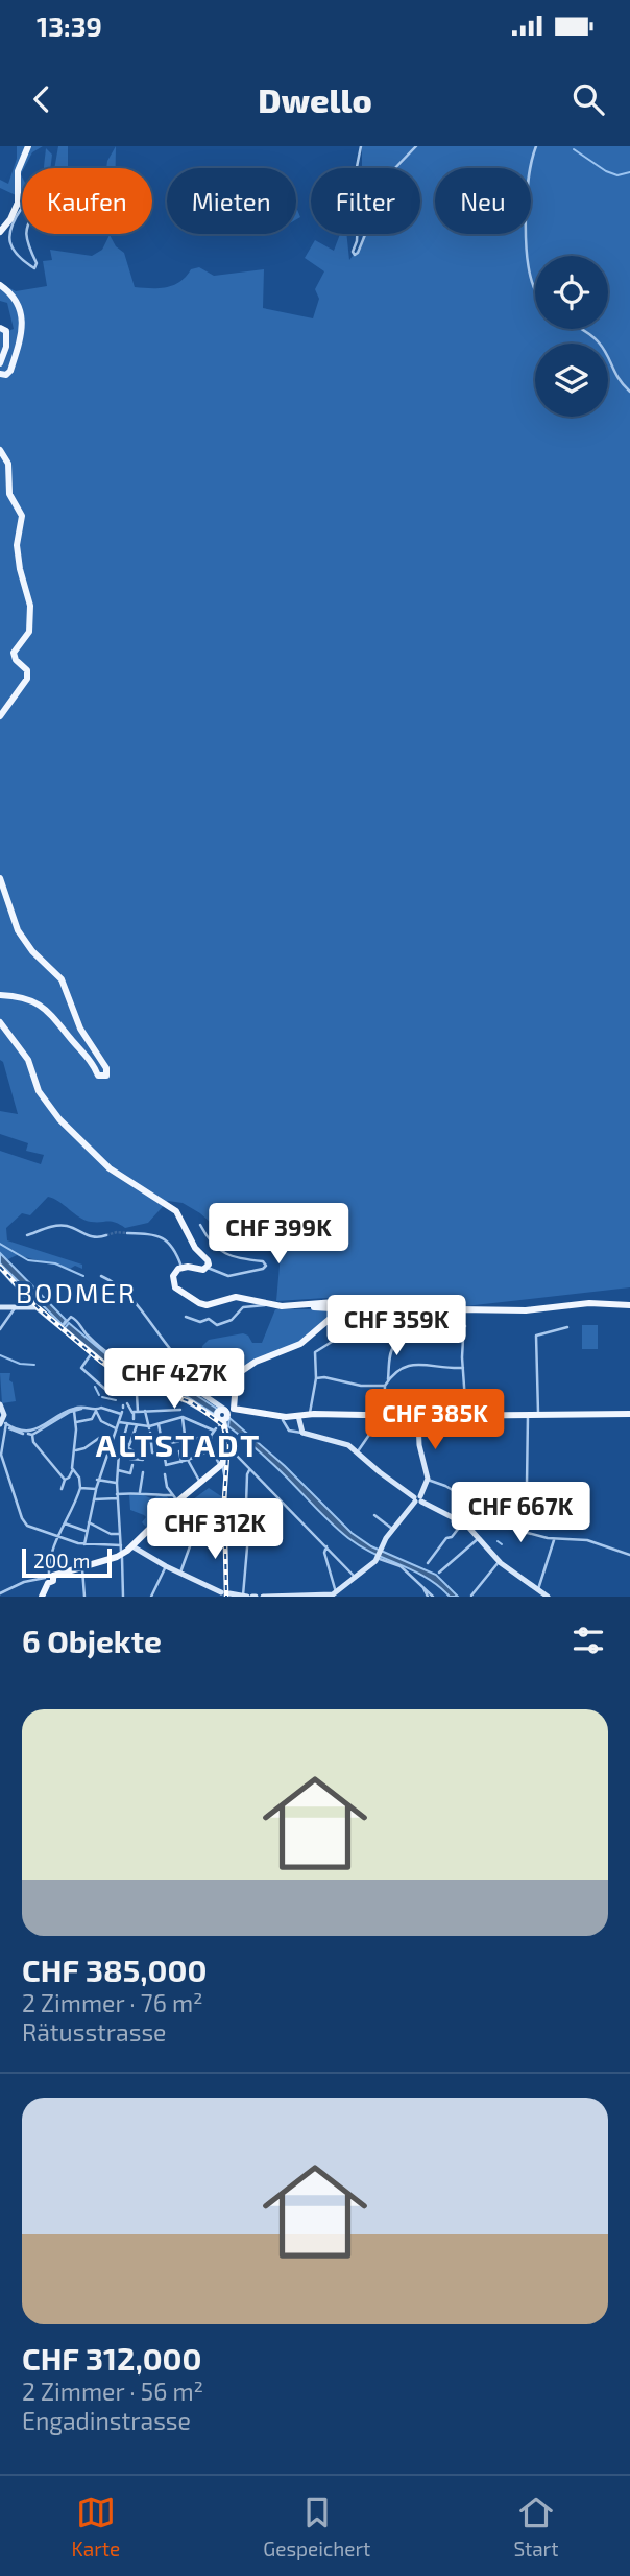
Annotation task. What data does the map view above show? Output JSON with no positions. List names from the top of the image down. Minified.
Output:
{"districts":["BODMER","ALTSTADT"],"scale_bar":"200 m","page":{"status":"13:39","header":"Dwello","chip":["Kaufen","Mieten","Filter","Neu"],"price":["CHF 399K","CHF 359K","CHF 427K","CHF 385K","CHF 667K","CHF 312K"],"scale":"200 m","heading":"6 Objekte","list":[{"name":"CHF 385,000","note":"2 Zimmer · 76 m² · Rätusstrasse"},{"name":"CHF 312,000","note":"2 Zimmer · 56 m² · Engadinstrasse"}],"tabs":["Karte","Gespeichert","Start"]}}
